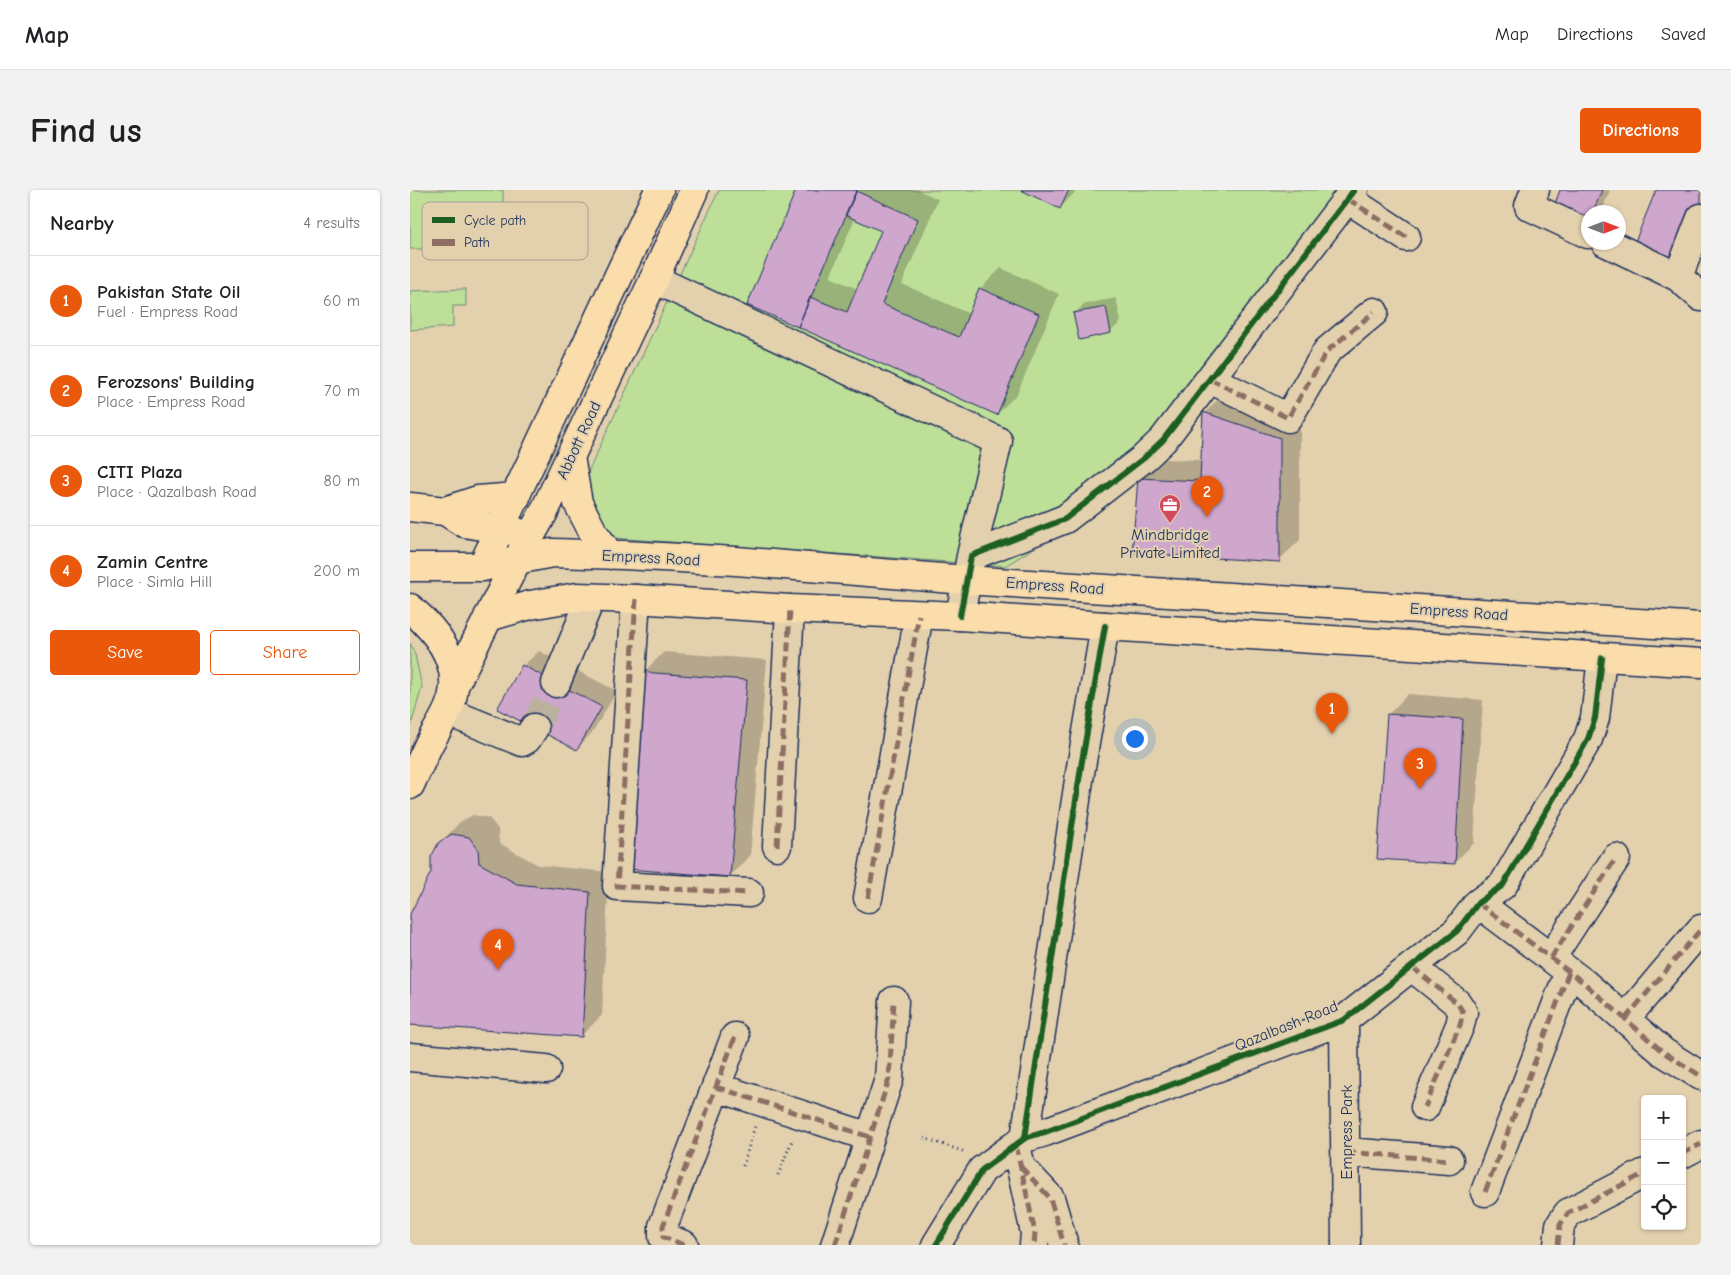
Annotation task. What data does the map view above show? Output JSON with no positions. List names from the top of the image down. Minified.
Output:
{"streets":{"main road":["Abbott Road","Empress Road"],"street":["Qazalbash Road","Empress Park"]},"crossings":[["Abbott Road","Empress Road"],["Qazalbash Road","Empress Park"]],"places":{"office":["Mindbridge Private Limited"]},"legend":["Cycle path","Path"],"north":"right","page":{"header":"Map","nav":["Map","Directions","Saved"],"buttons":["Directions",["Save","Share"]],"title":"Find us","heading":["Nearby","4 results"],"list":[{"mark":"1","name":"Pakistan State Oil","note":"Fuel · Empress Road","value":"60 m"},{"mark":"2","name":"Ferozsons' Building","note":"Place · Empress Road","value":"70 m"},{"mark":"3","name":"CITI Plaza","note":"Place · Qazalbash Road","value":"80 m"},{"mark":"4","name":"Zamin Centre","note":"Place · Simla Hill","value":"200 m"}],"pins":["2","1","3","4"],"map_buttons":["+","−"]}}
